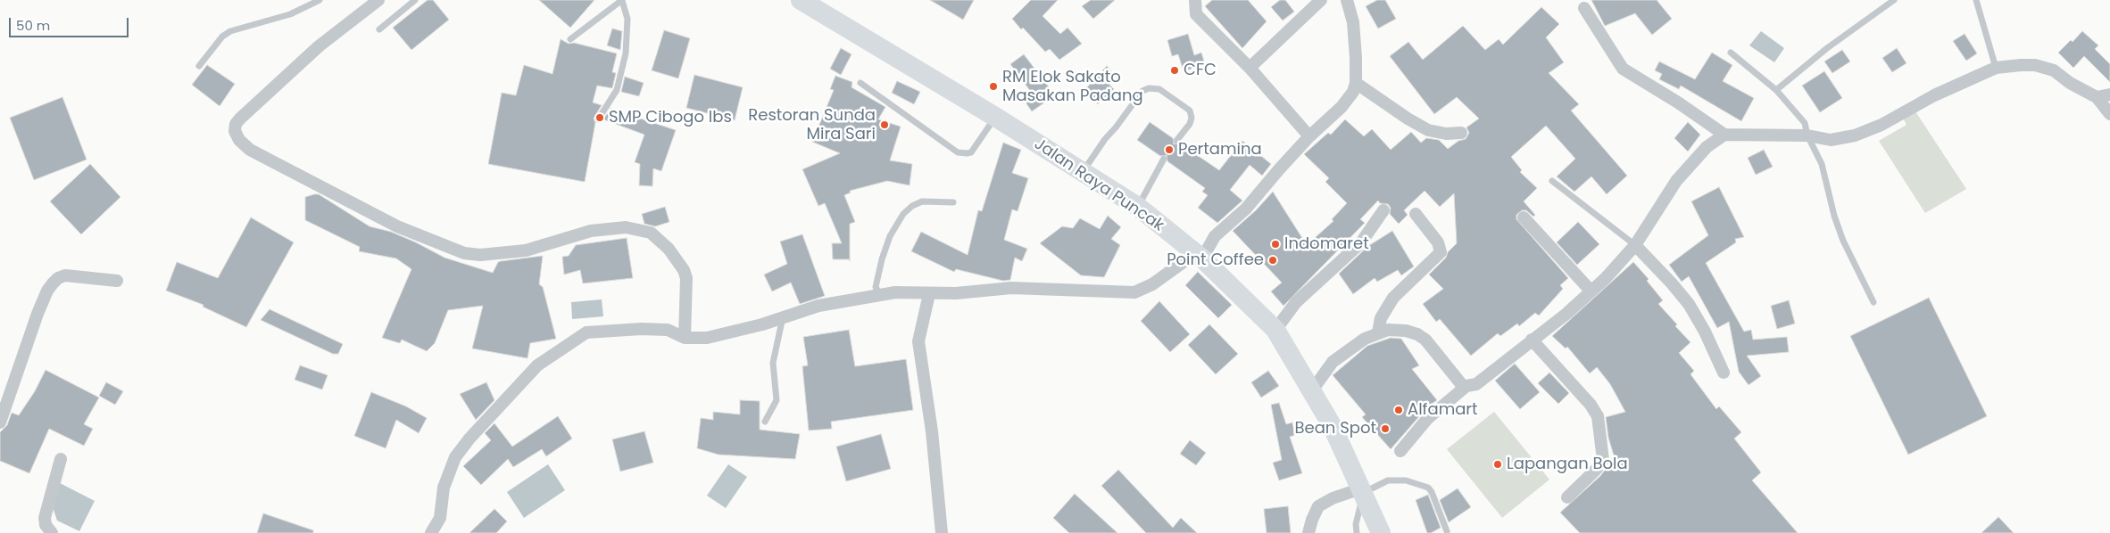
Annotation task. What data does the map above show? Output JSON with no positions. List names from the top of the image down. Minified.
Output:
{"streets":{"highway":["Jalan Raya Puncak"]},"places":["CFC","RM Elok Sakato Masakan Padang","SMP Cibogo Ibs","Restoran Sunda Mira Sari","Pertamina","Indomaret","Point Coffee","Alfamart","Bean Spot","Lapangan Bola"],"scale_bar":"50 m"}
